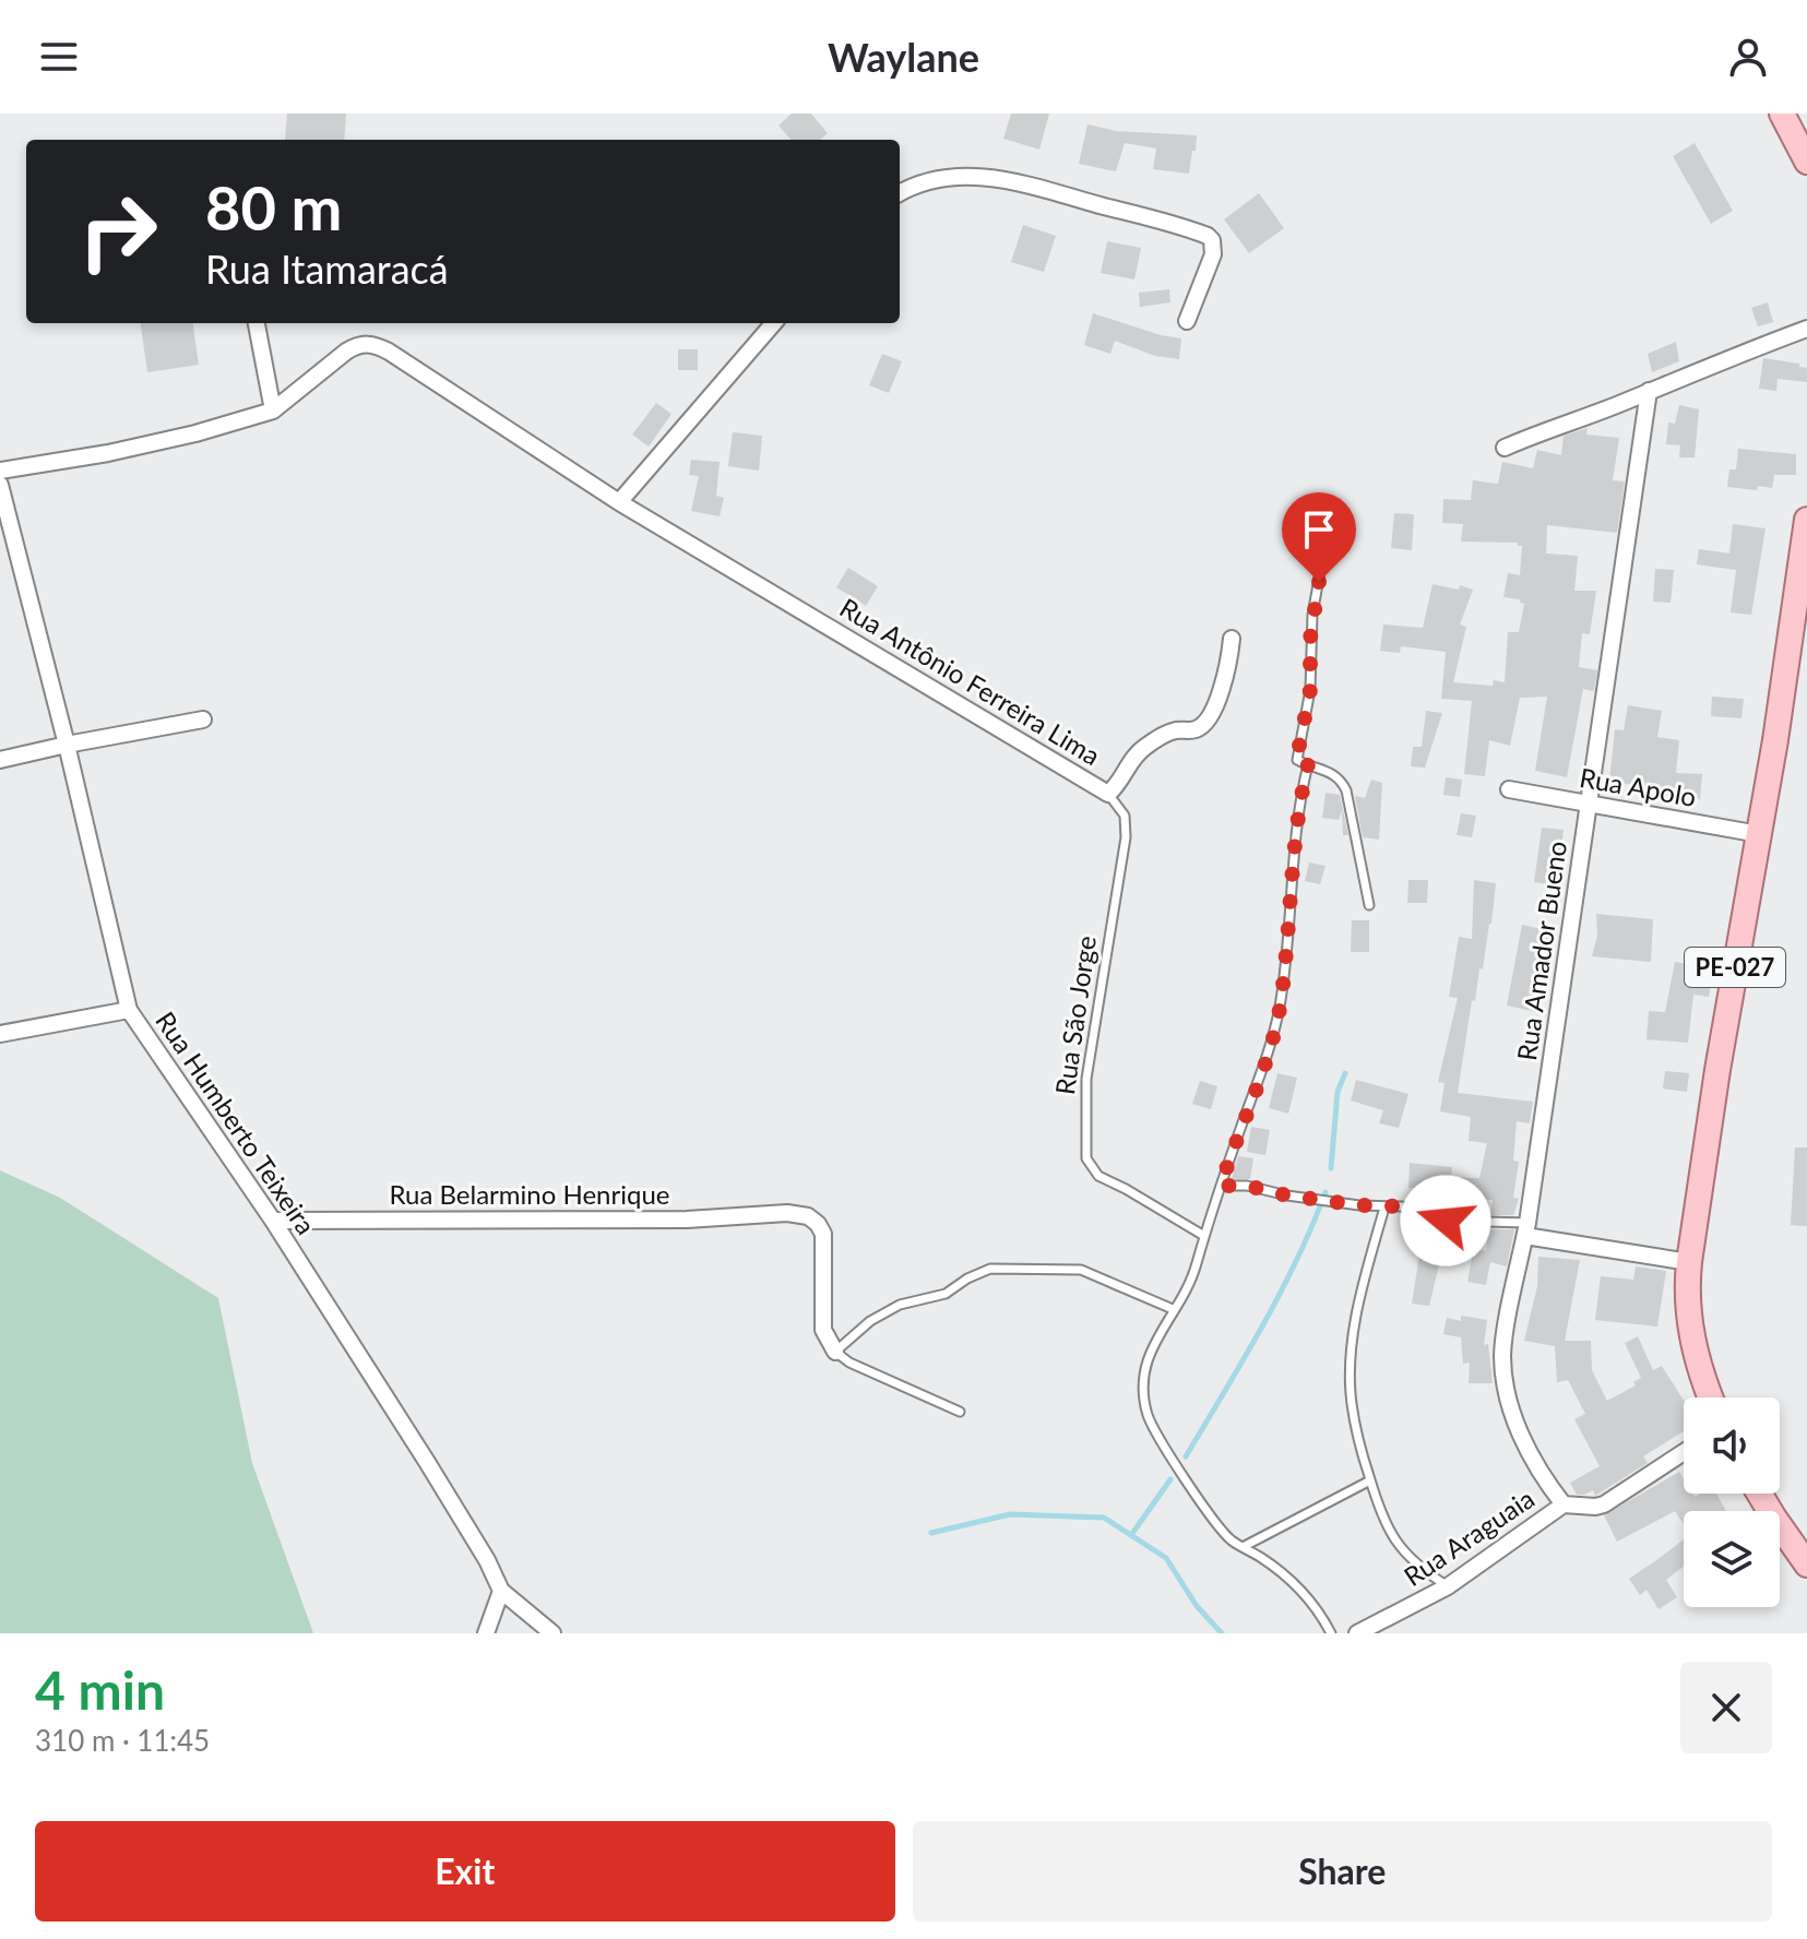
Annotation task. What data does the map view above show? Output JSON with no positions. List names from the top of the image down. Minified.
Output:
{"streets":{"main road":["PE-027"],"street":["Rua Antônio Ferreira Lima","Rua Apolo","Rua Amador Bueno","Rua Humberto Teixeira","Rua Belarmino Henrique","Rua Araguaia"],"lane":["Rua São Jorge"]},"crossings":[["Rua Antônio Ferreira Lima","Rua São Jorge"],["Rua Apolo","Rua Amador Bueno"],["Rua Apolo","PE-027"],["Rua Amador Bueno","Rua Araguaia"],["Rua Humberto Teixeira","Rua Belarmino Henrique"]],"page":{"header":"Waylane","turn":["80 m","Rua Itamaracá"],"heading":["4 min","310 m · 11:45"],"buttons":["Exit","Share"]}}
